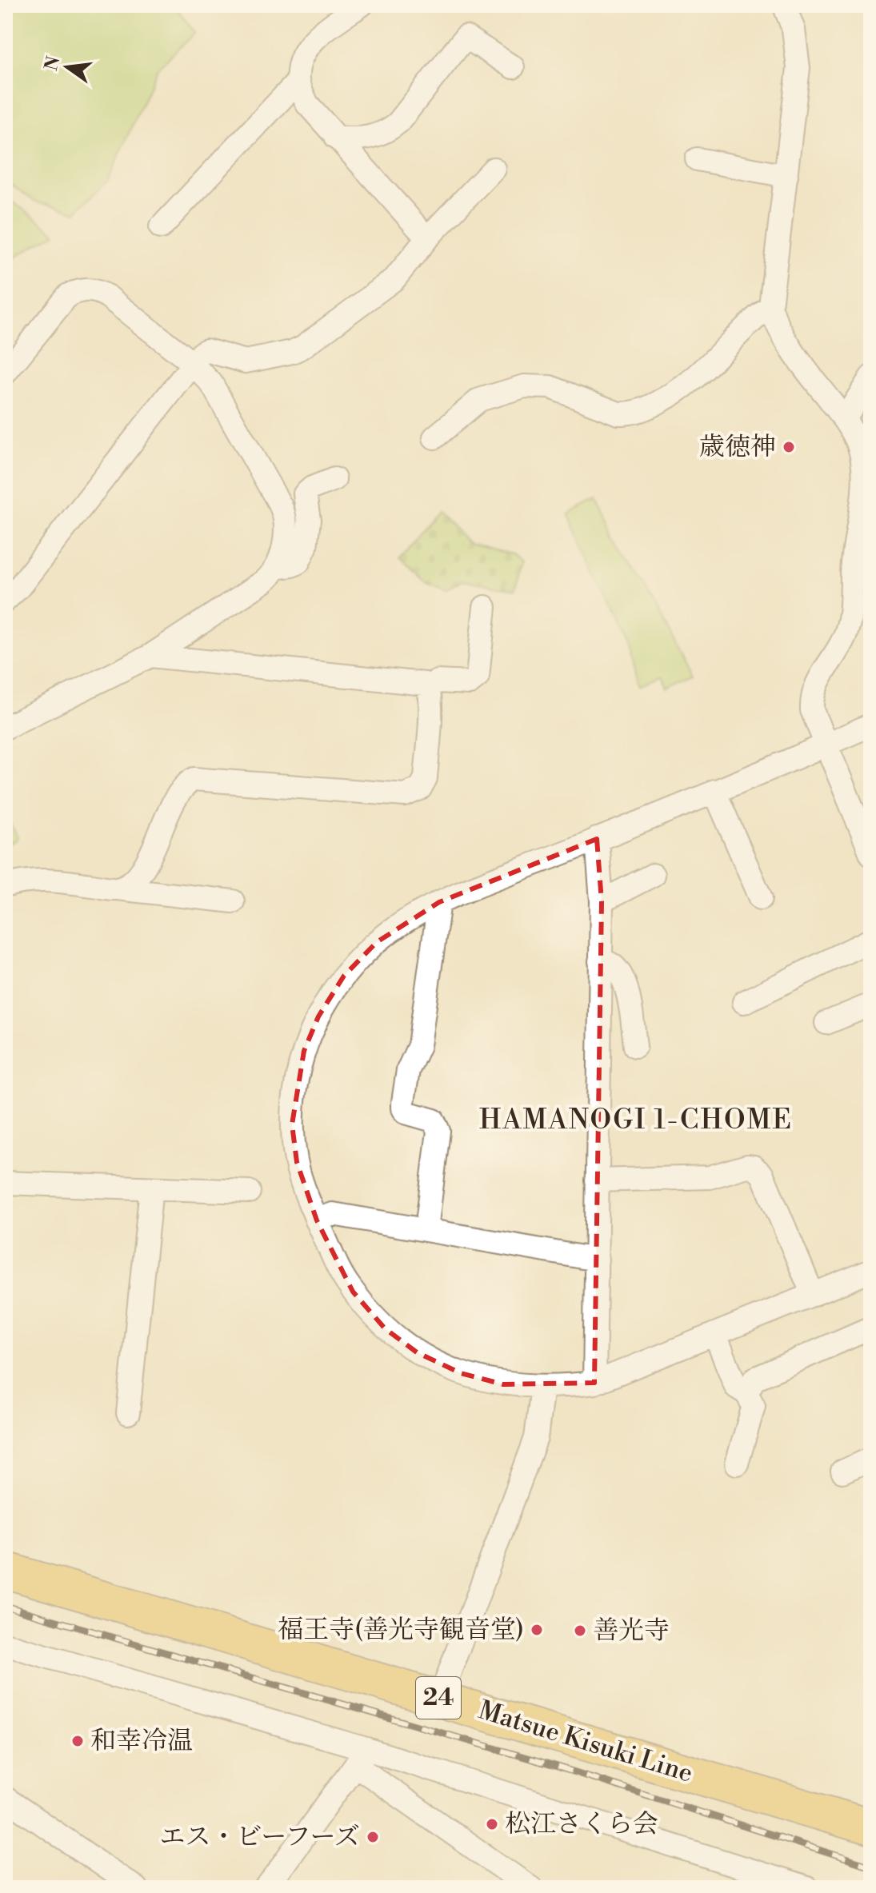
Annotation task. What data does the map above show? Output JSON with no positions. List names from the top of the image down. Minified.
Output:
{"streets":{"main road":["24","Matsue Kisuki Line"]},"districts":["HAMANOGI 1-CHOME"],"places":["歳徳神","福王寺(善光寺観音堂)","善光寺","和幸冷温","松江さくら会","エス・ビーフーズ"],"north":"left"}
